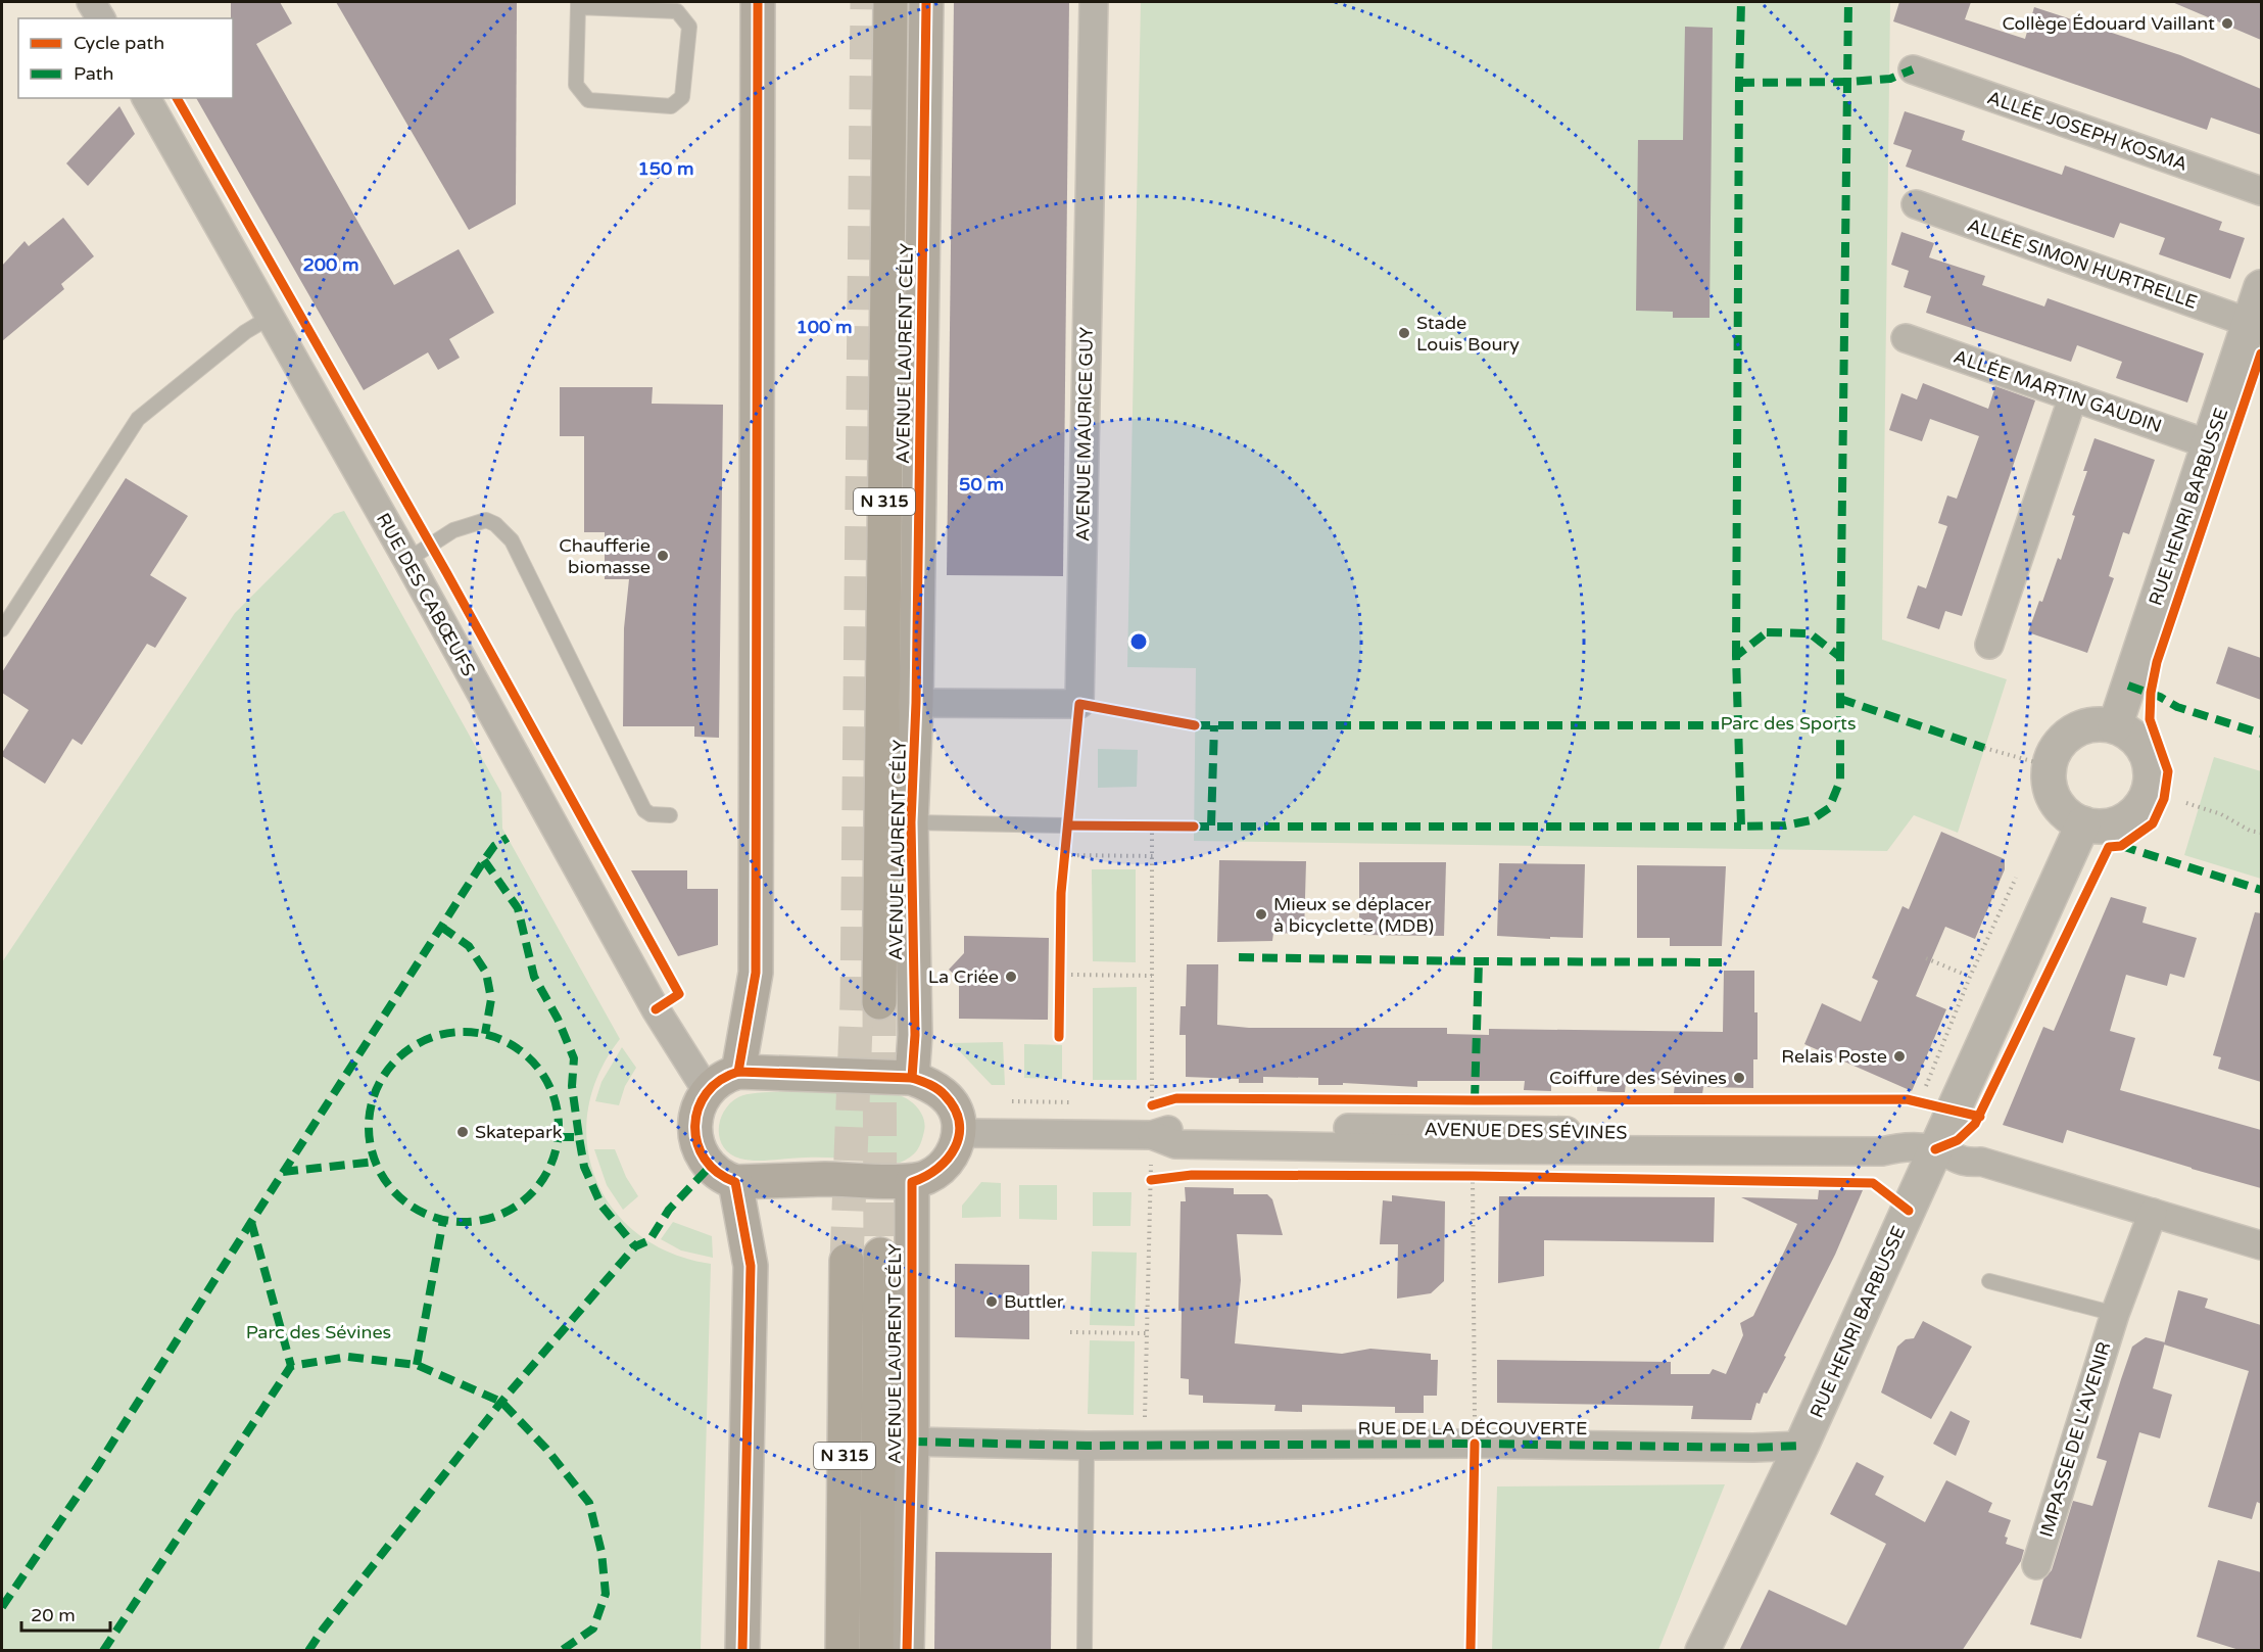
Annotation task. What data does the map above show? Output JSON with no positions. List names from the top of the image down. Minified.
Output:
{"streets":{"highway":["N 315"],"main road":["AVENUE LAURENT CÉLY"],"street":["ALLÉE JOSEPH KOSMA","ALLÉE SIMON HURTRELLE","ALLÉE MARTIN GAUDIN","AVENUE MAURICE GUY","RUE HENRI BARBUSSE","RUE DES CABŒUFS","AVENUE DES SÉVINES","RUE DE LA DÉCOUVERTE","IMPASSE DE L'AVENIR"]},"crossings":[["ALLÉE SIMON HURTRELLE","RUE HENRI BARBUSSE"],["AVENUE LAURENT CÉLY","AVENUE MAURICE GUY"],["AVENUE LAURENT CÉLY","RUE DE LA DÉCOUVERTE"],["ALLÉE MARTIN GAUDIN","RUE HENRI BARBUSSE"],["RUE HENRI BARBUSSE","AVENUE DES SÉVINES"],["RUE HENRI BARBUSSE","RUE DE LA DÉCOUVERTE"]],"parks":["Parc des Sports","Parc des Sévines"],"places":["Collège Édouard Vaillant","Stade Louis Boury","Chaufferie biomasse","Mieux se déplacer à bicyclette (MDB)","La Criée","Relais Poste","Coiffure des Sévines","Skatepark","Buttler"],"legend":["Cycle path","Path"],"scale_bar":"20 m","rings":["150 m","200 m","100 m","50 m"]}
